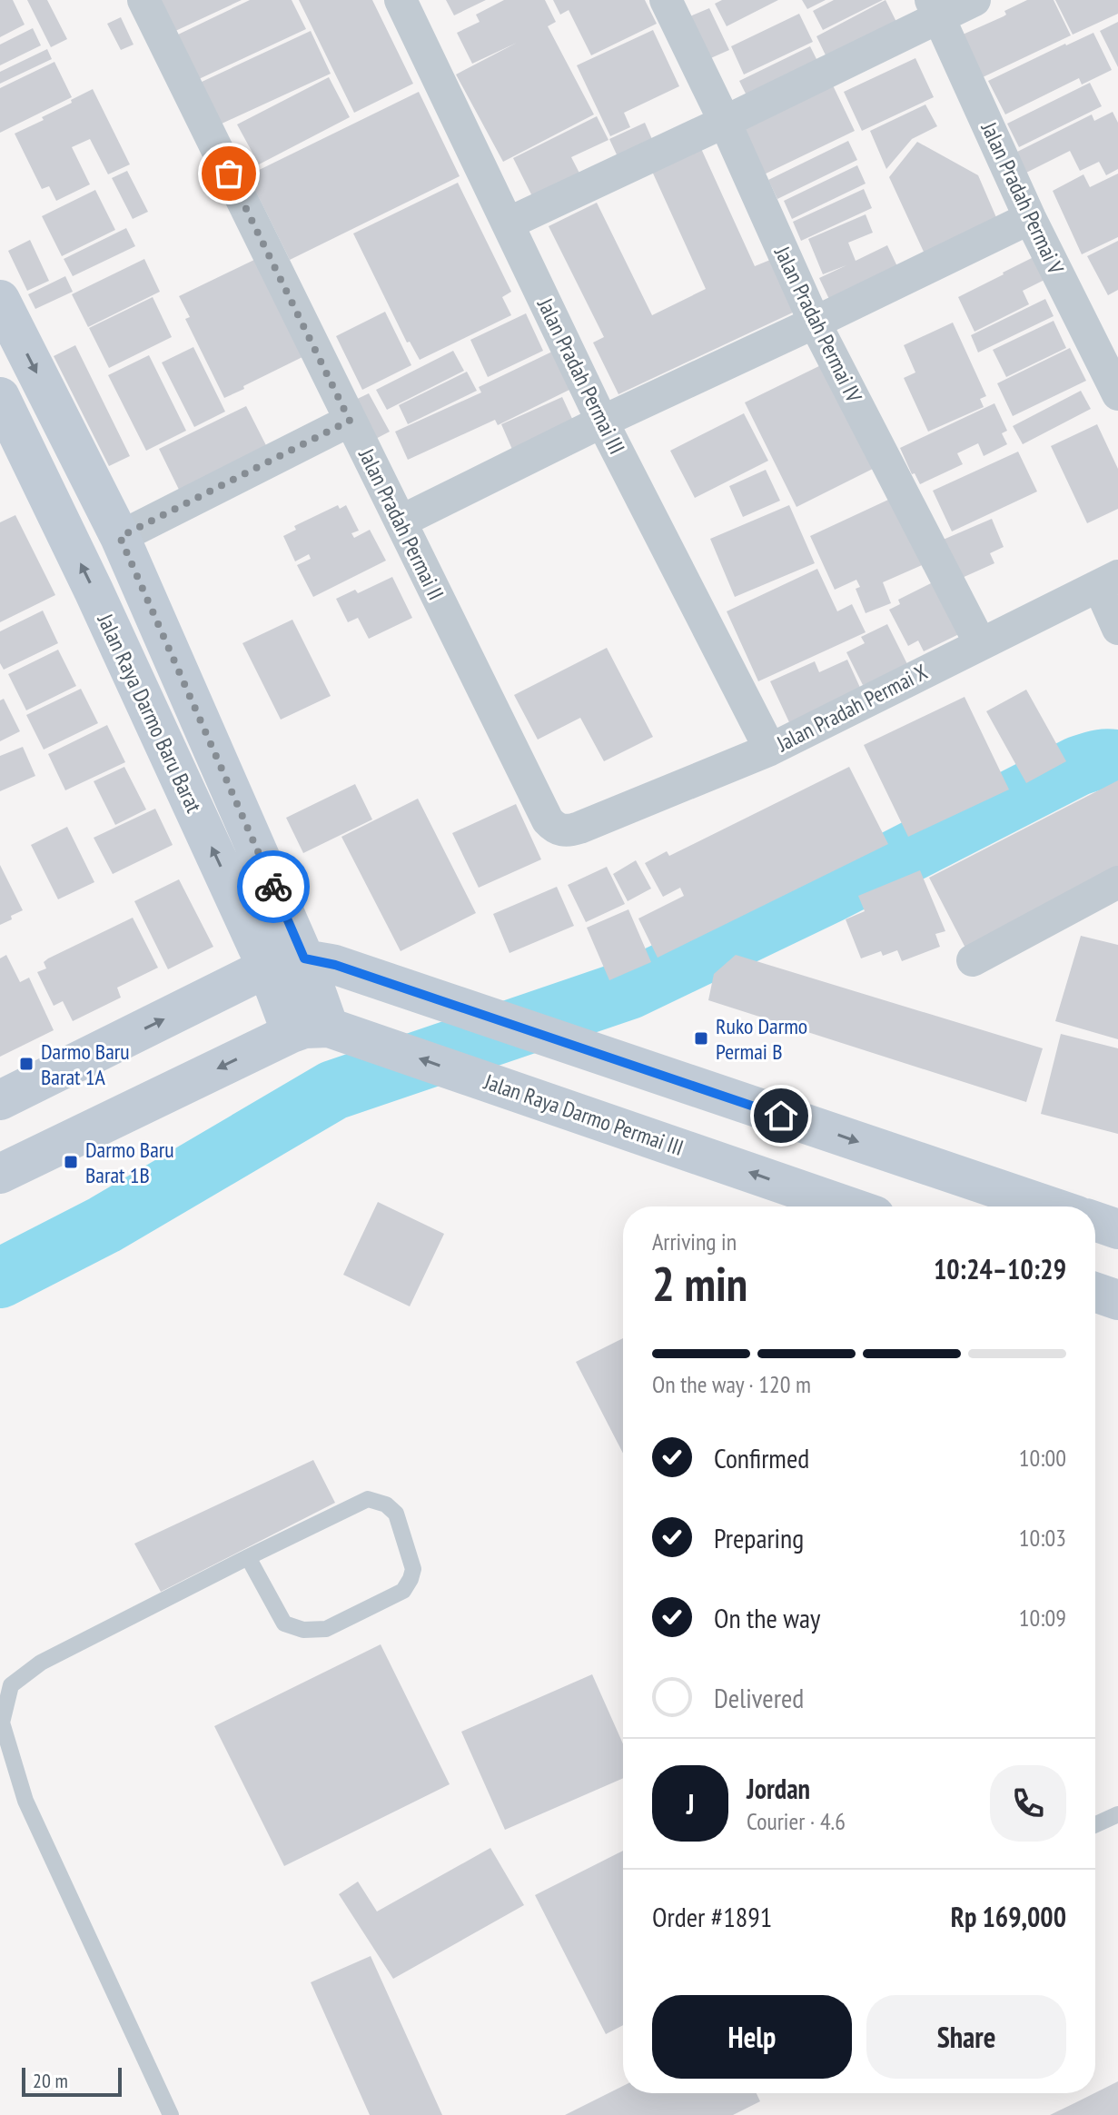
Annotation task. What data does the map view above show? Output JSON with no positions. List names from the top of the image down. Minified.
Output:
{"streets":{"main road":["Jalan Raya Darmo Baru Barat","Jalan Raya Darmo Permai III"],"street":["Jalan Pradah Permai V","Jalan Pradah Permai IV","Jalan Pradah Permai III","Jalan Pradah Permai II","Jalan Pradah Permai X"]},"crossings":[["Jalan Pradah Permai IV","Jalan Pradah Permai X"],["Jalan Pradah Permai III","Jalan Pradah Permai X"],["Jalan Pradah Permai II","Jalan Pradah Permai X"],["Jalan Raya Darmo Baru Barat","Jalan Raya Darmo Permai III"]],"places":{"transit":["Ruko Darmo Permai B","Darmo Baru Barat 1A","Darmo Baru Barat 1B"]},"scale_bar":"20 m","page":{"heading":["2 min","Arriving in","10:24–10:29"],"panel":["Jordan","Courier · 4.6","Order #1891","Rp 169,000"],"bar":"On the way · 120 m","list":[["Confirmed","10:00"],["Preparing","10:03"],["On the way","10:09"],"Delivered"],"round":"J","buttons":["Help","Share"],"scale":"20 m"}}
